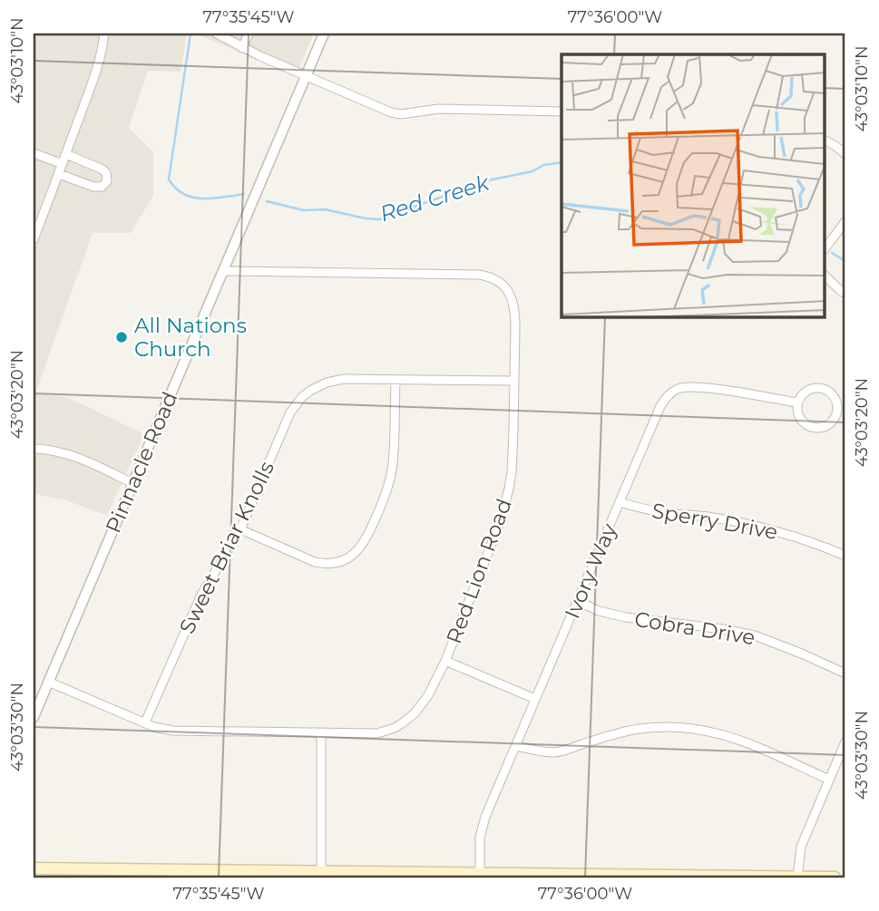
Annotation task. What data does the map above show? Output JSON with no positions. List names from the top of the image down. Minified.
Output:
{"streets":{"street":["Pinnacle Road","Sperry Drive","Sweet Briar Knolls","Red Lion Road","Ivory Way","Cobra Drive"]},"crossings":[["Pinnacle Road","Red Lion Road"],["Sperry Drive","Ivory Way"],["Sweet Briar Knolls","Red Lion Road"],["Ivory Way","Cobra Drive"]],"water":["Red Creek"],"places":["All Nations Church"],"coordinates":["77°35'45\"W","77°36'00\"W","43°03'10\"N","43°03'20\"N","43°03'30\"N"]}
